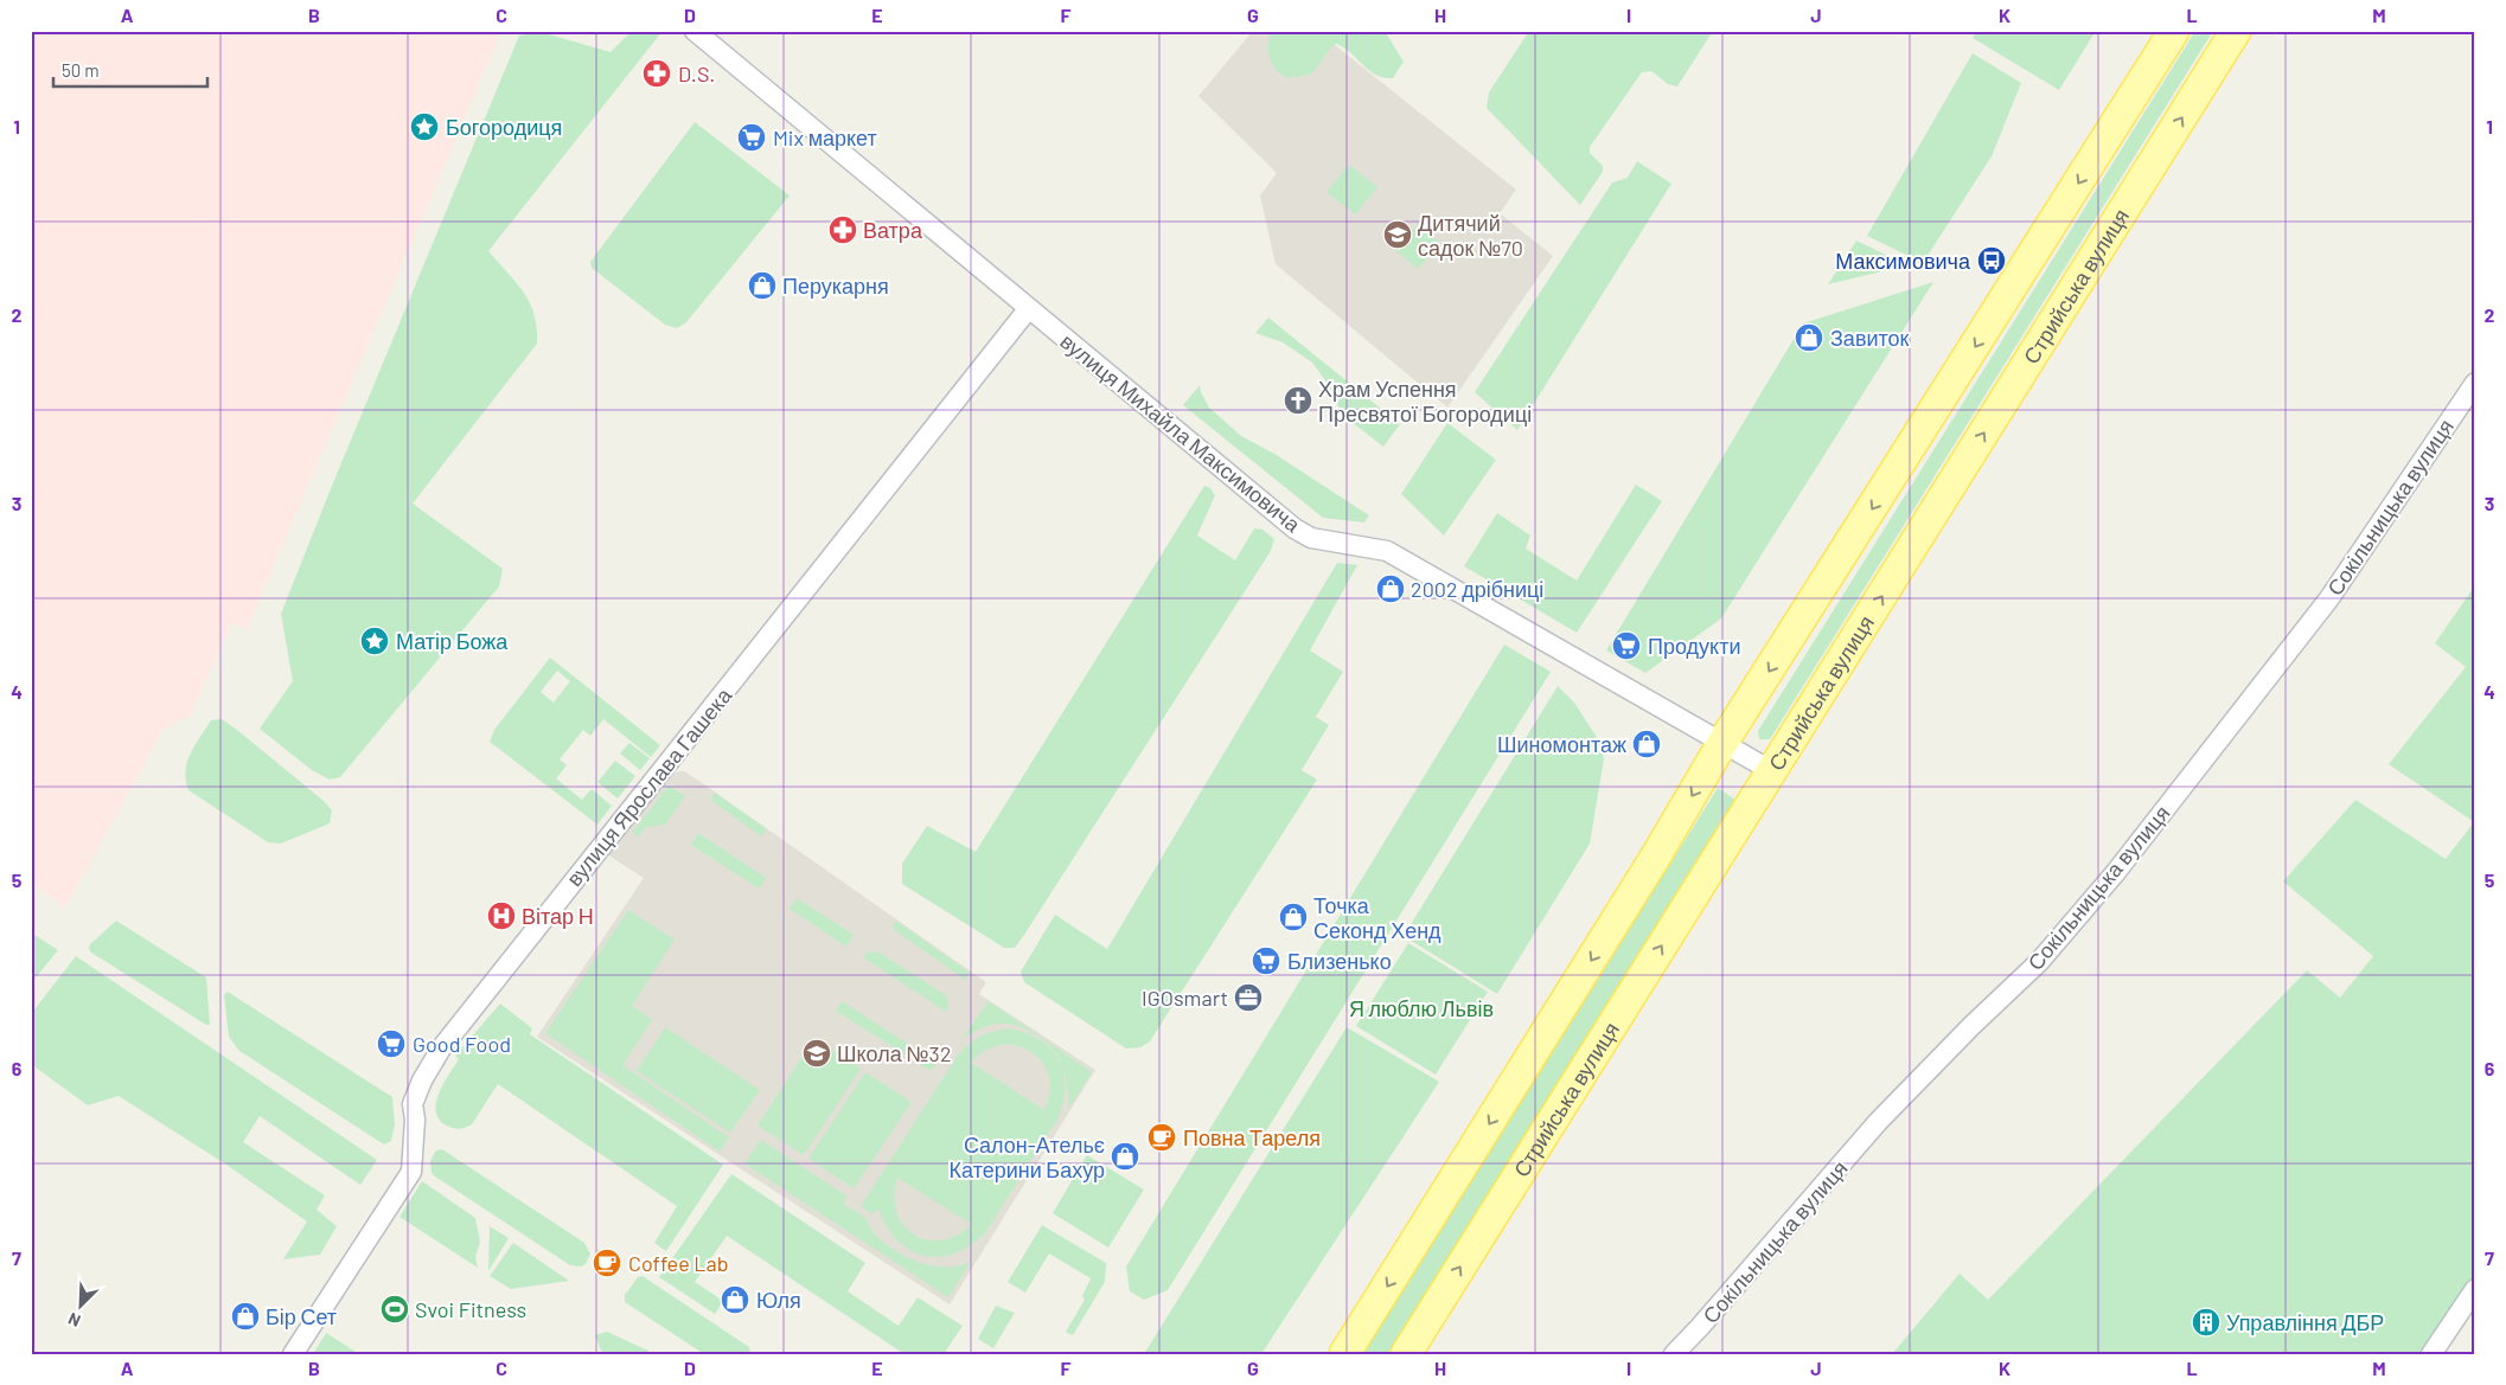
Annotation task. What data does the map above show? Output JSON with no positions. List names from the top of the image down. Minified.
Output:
{"streets":{"main road":["Стрийська вулиця"],"street":["вулиця Михайла Максимовича","Сокільницька вулиця","вулиця Ярослава Гашека"]},"crossings":[["Стрийська вулиця","вулиця Михайла Максимовича"],["вулиця Михайла Максимовича","вулиця Ярослава Гашека"]],"parks":["Я люблю Львів"],"places":{"pharmacy":["D.S.","Ватра"],"place":["Богородиця","Матір Божа"],"supermarket":["Mix маркет","Продукти","Близенько","Good Food"],"school or university":["Дитячий садок №70","Школа №32"],"bus stop":["Максимовича"],"shop":["Перукарня","Завиток","2002 дрібниці","Шиномонтаж","Точка Секонд Хенд","Салон-Ательє Катерини Бахур","Юля","Бір Сет"],"church":["Храм Успення Пресвятої Богородиці"],"hospital":["Вітар Н"],"office":["IGOsmart"],"cafe":["Повна Тареля","Coffee Lab"],"sports":["Svoi Fitness"],"building":["Управління ДБР"]},"scale_bar":"50 m","north":"bottom left","grid":{"columns":["A","B","C","D","E","F","G","H","I","J","K","L","M"],"rows":["1","2","3","4","5","6","7"]}}
